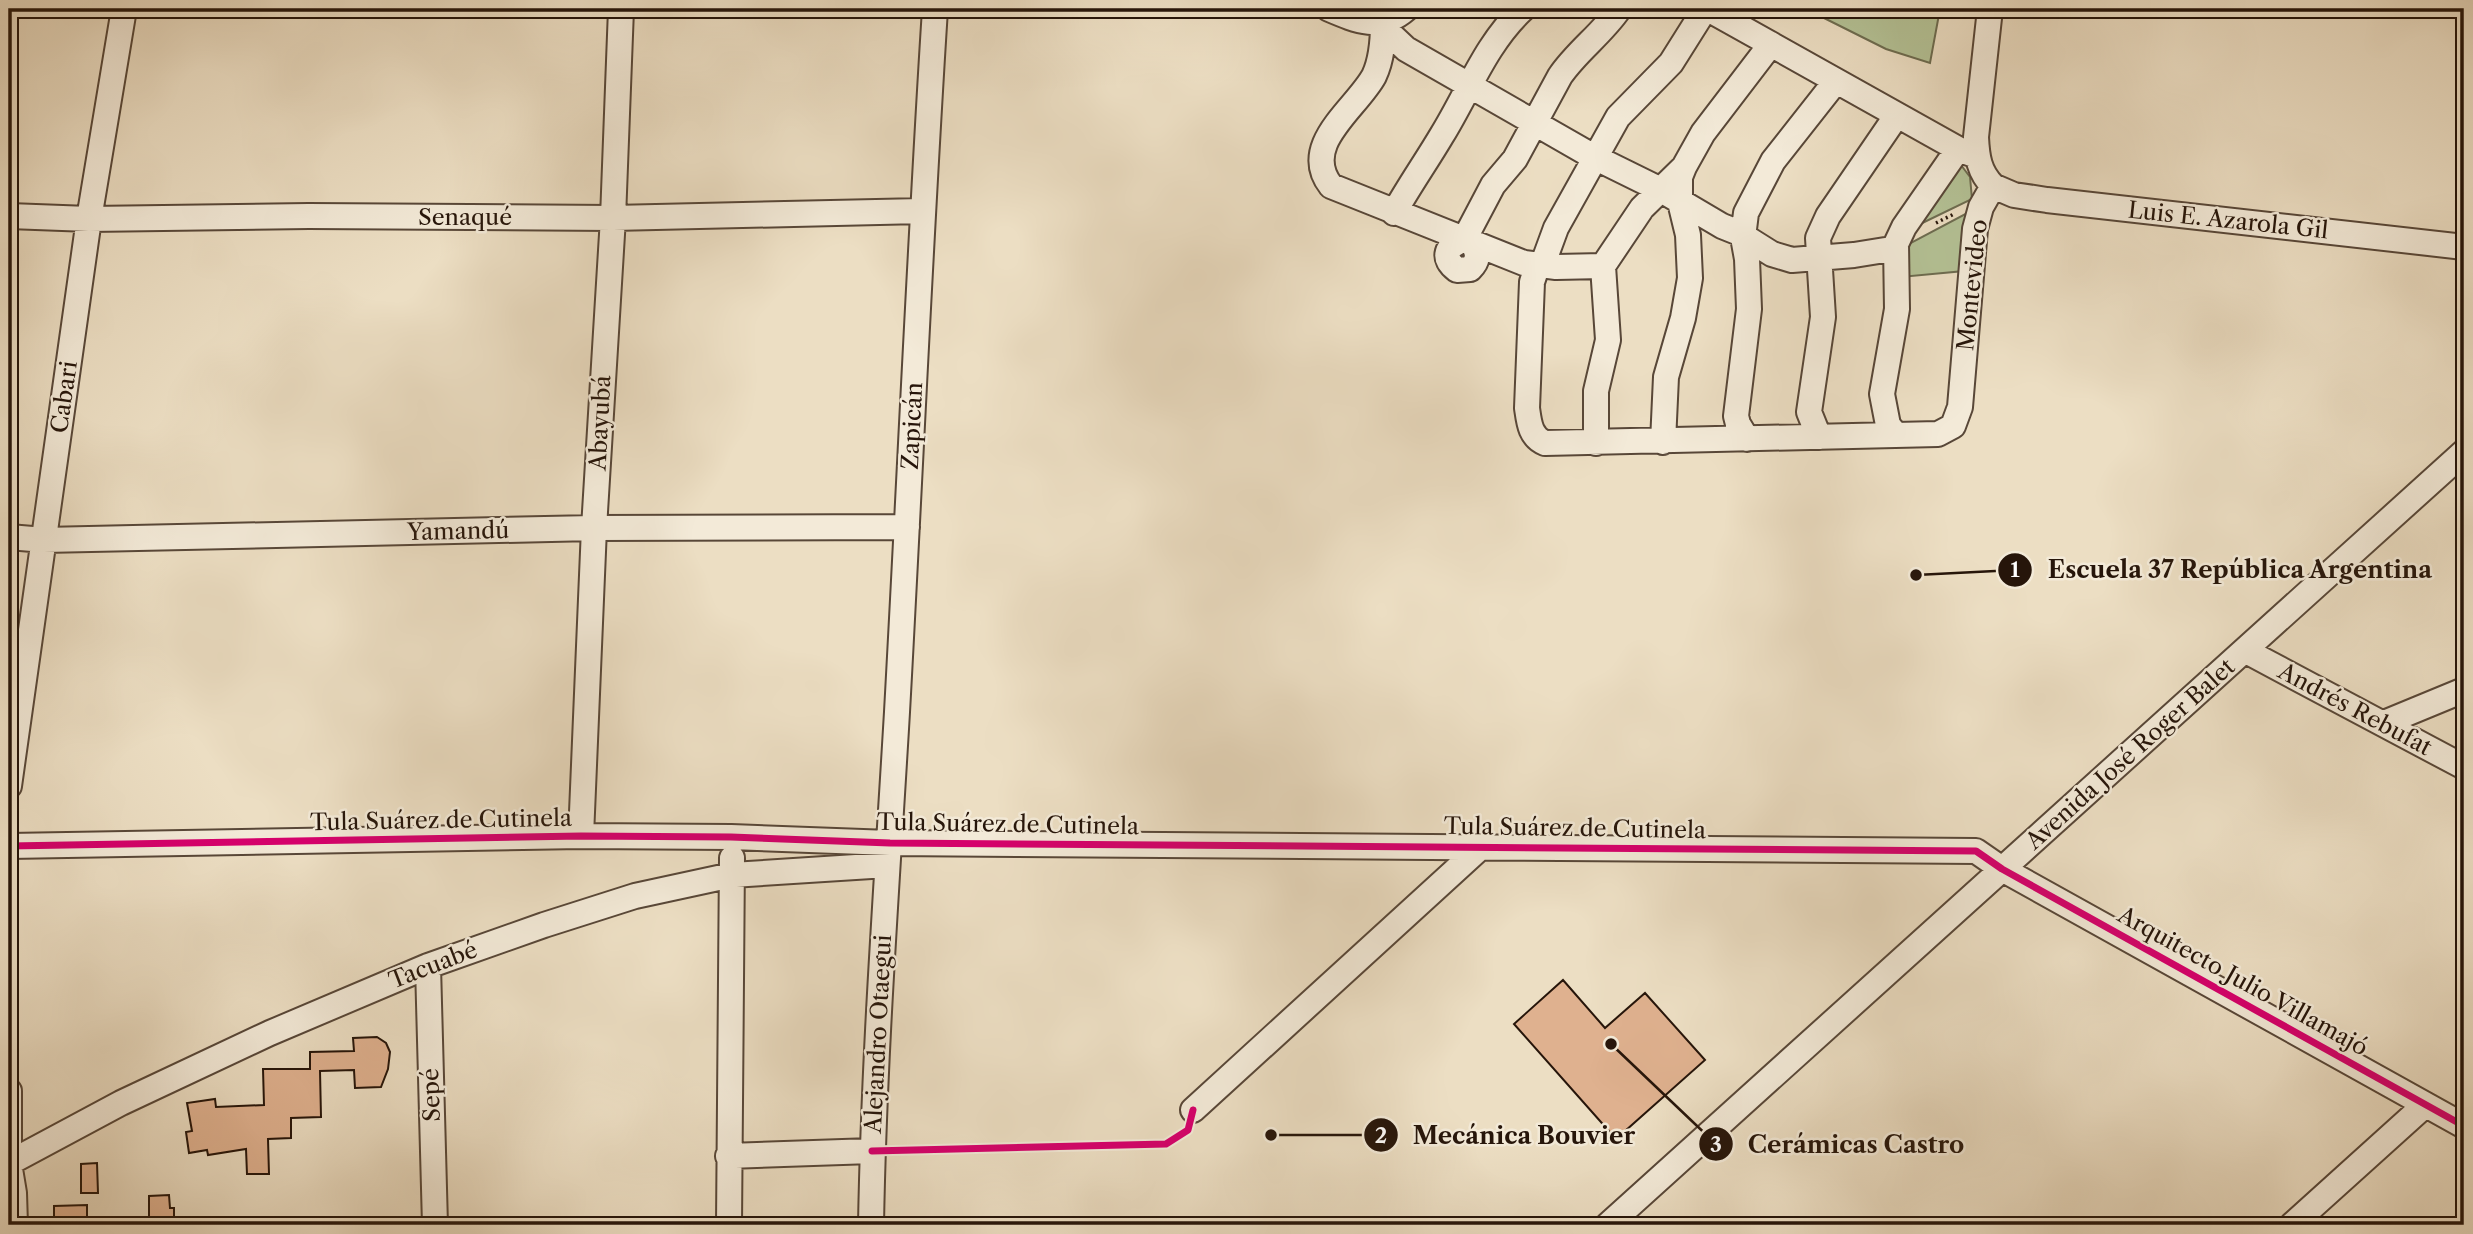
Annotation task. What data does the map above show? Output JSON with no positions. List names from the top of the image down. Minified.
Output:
{"streets":{"street":["Senaqué","Luis E. Azarola Gil","Montevideo","Cabari","Abayubá","Zapicán","Yamandú","Andrés Rebufat","Avenida José Roger Balet","Tula Suárez de Cutinela","Tacuabé","Arquitecto Julio Villamajó","Alejandro Otaegui","Sepé"]},"crossings":[["Senaqué","Cabari"],["Senaqué","Abayubá"],["Senaqué","Zapicán"],["Luis E. Azarola Gil","Montevideo"],["Cabari","Yamandú"],["Abayubá","Yamandú"],["Abayubá","Tula Suárez de Cutinela"],["Zapicán","Yamandú"],["Zapicán","Tula Suárez de Cutinela"],["Zapicán","Tacuabé"],["Zapicán","Alejandro Otaegui"],["Andrés Rebufat","Avenida José Roger Balet"],["Avenida José Roger Balet","Tula Suárez de Cutinela"],["Avenida José Roger Balet","Arquitecto Julio Villamajó"],["Tula Suárez de Cutinela","Tacuabé"],["Tula Suárez de Cutinela","Arquitecto Julio Villamajó"],["Tula Suárez de Cutinela","Alejandro Otaegui"],["Tacuabé","Alejandro Otaegui"],["Tacuabé","Sepé"]],"places":["Escuela 37 República Argentina","Cerámicas Castro","Mecánica Bouvier"]}
